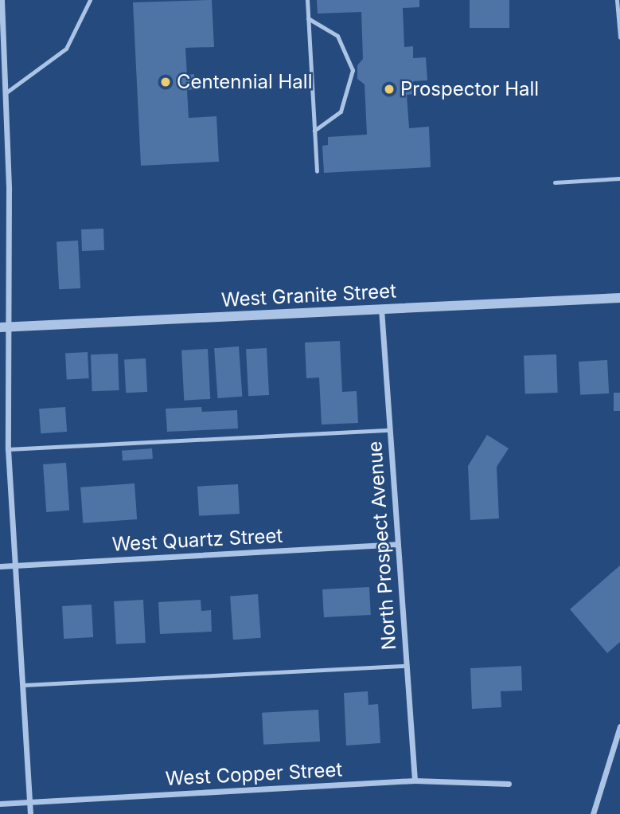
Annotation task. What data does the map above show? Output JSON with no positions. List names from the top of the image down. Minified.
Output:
{"streets":{"street":["West Granite Street","West Quartz Street","North Prospect Avenue","West Copper Street"]},"crossings":[["West Granite Street","North Prospect Avenue"],["West Quartz Street","North Prospect Avenue"],["North Prospect Avenue","West Copper Street"]],"places":["Centennial Hall","Prospector Hall"]}
